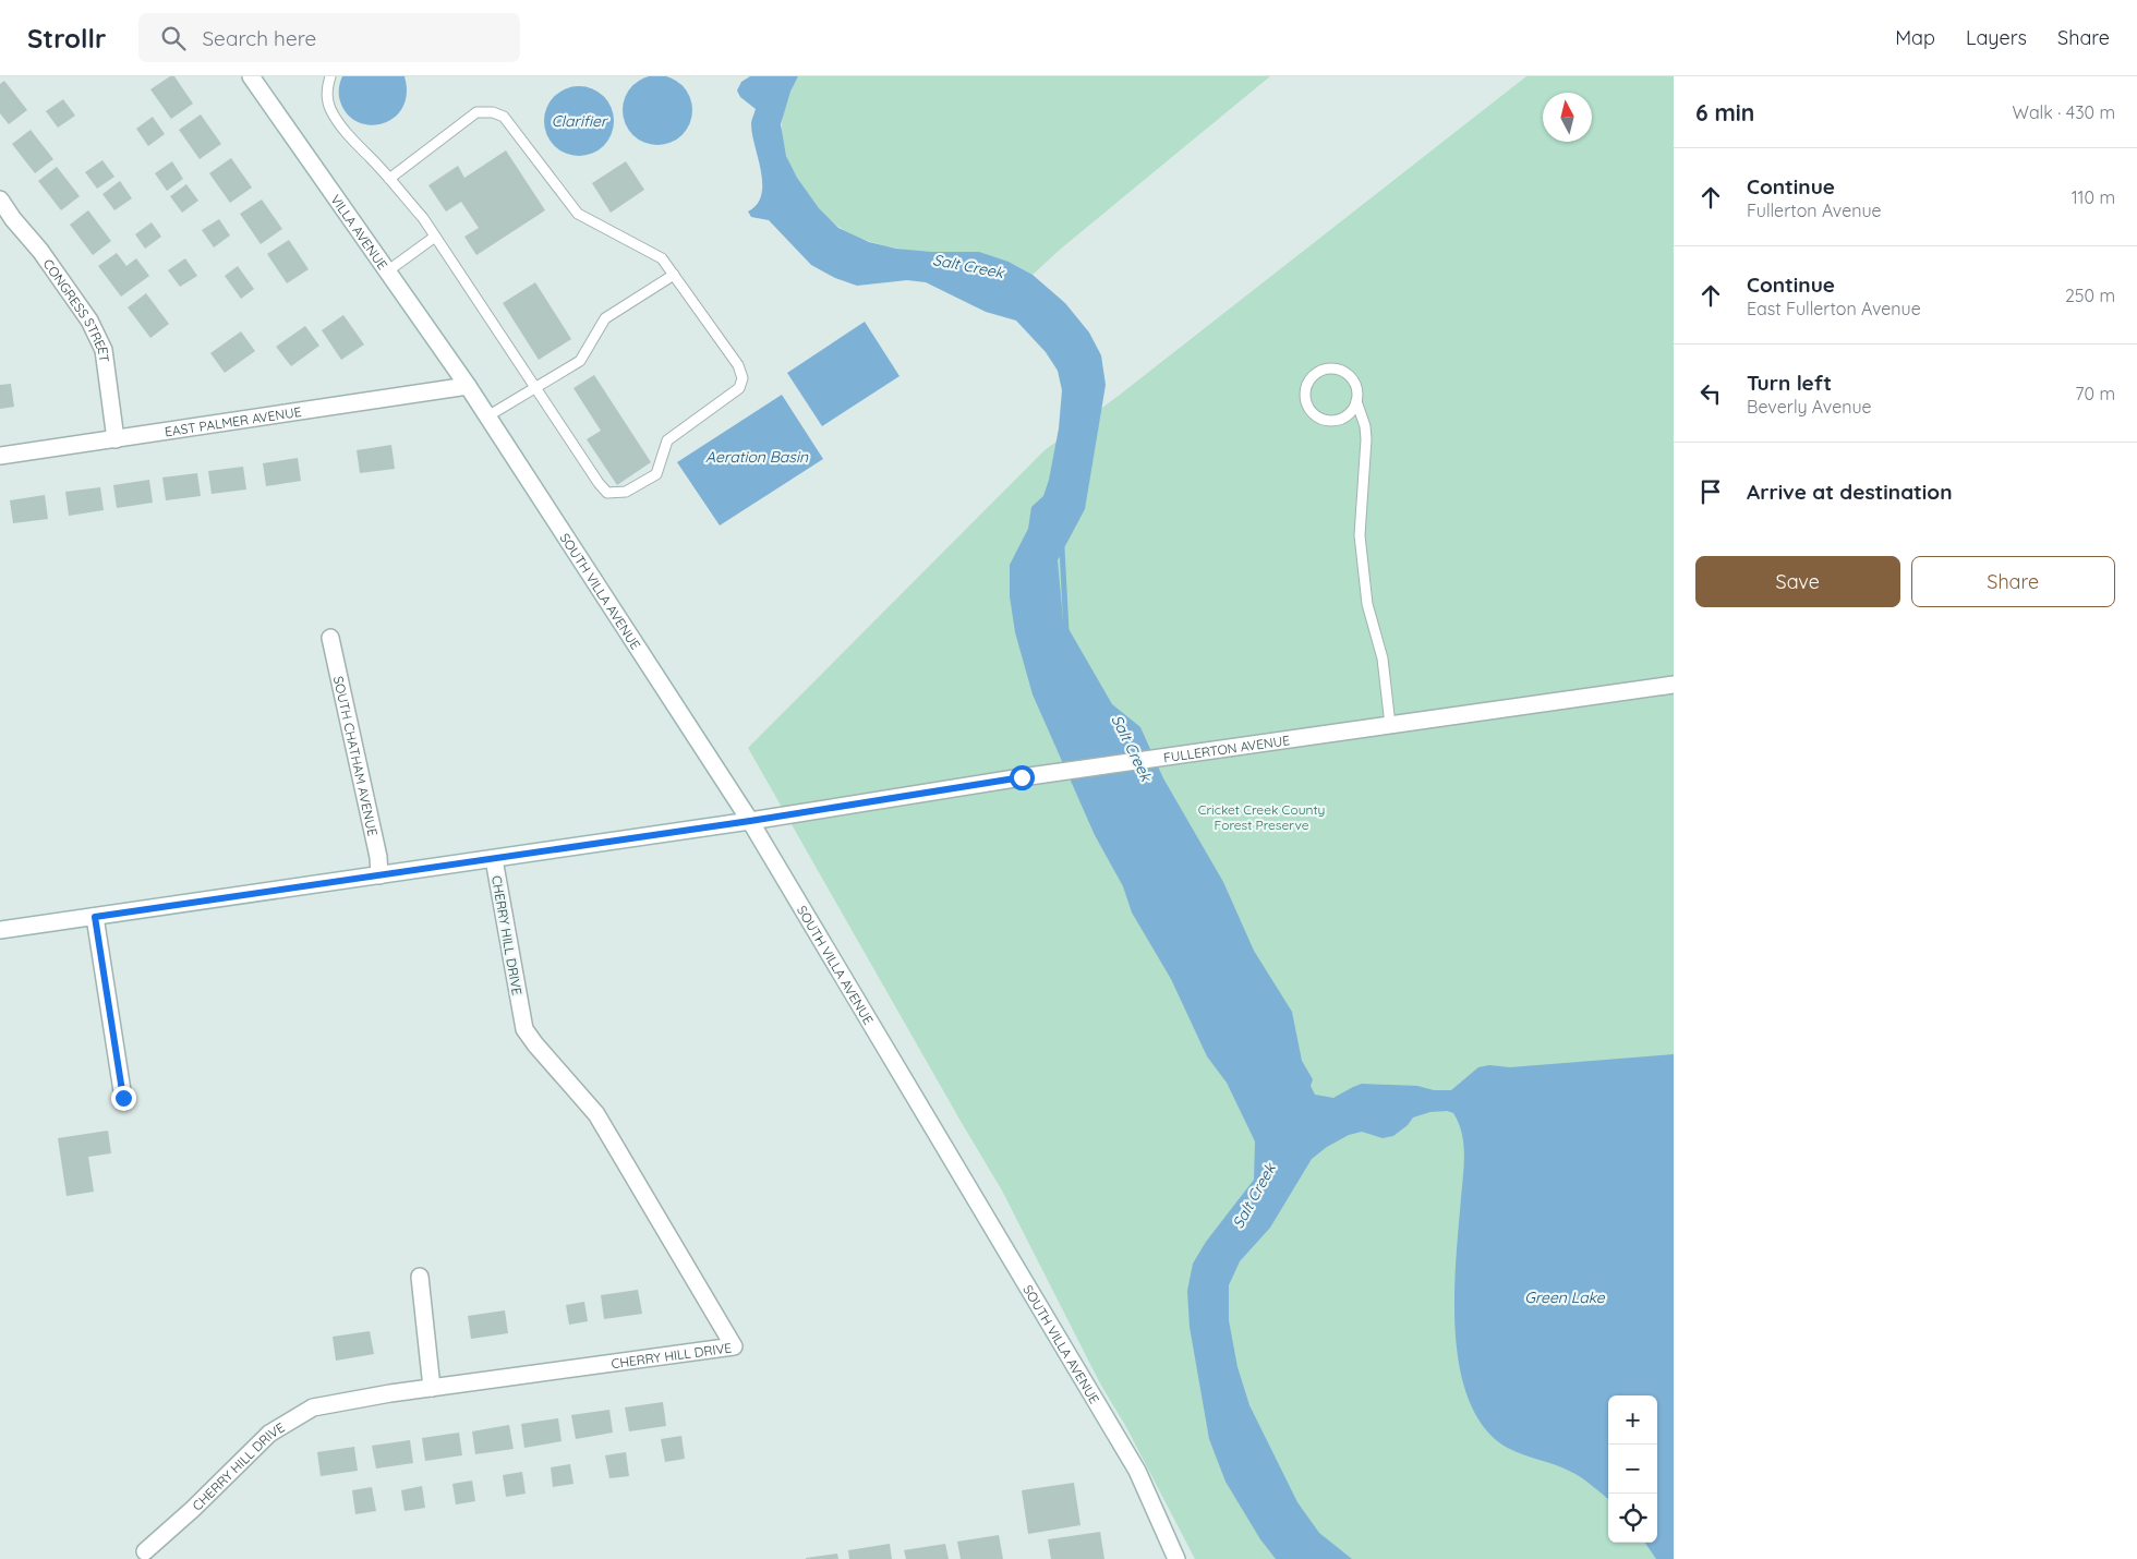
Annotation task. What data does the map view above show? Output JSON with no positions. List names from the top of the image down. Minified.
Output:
{"streets":{"street":["VILLA AVENUE","CONGRESS STREET","EAST PALMER AVENUE","SOUTH VILLA AVENUE","FULLERTON AVENUE","SOUTH CHATHAM AVENUE","CHERRY HILL DRIVE"]},"crossings":[["VILLA AVENUE","EAST PALMER AVENUE"],["VILLA AVENUE","SOUTH VILLA AVENUE"],["CONGRESS STREET","EAST PALMER AVENUE"],["EAST PALMER AVENUE","SOUTH VILLA AVENUE"],["SOUTH VILLA AVENUE","FULLERTON AVENUE"],["FULLERTON AVENUE","SOUTH CHATHAM AVENUE"],["FULLERTON AVENUE","CHERRY HILL DRIVE"]],"water":["Clarifier","Salt Creek","Aeration Basin","Green Lake"],"parks":["Cricket Creek County Forest Preserve"],"north":"top","page":{"header":"Strollr","search":"Search here","nav":["Map","Layers","Share"],"heading":["6 min","Walk · 430 m"],"list":[["Continue","Fullerton Avenue","110 m"],["Continue","East Fullerton Avenue","250 m"],["Turn left","Beverly Avenue","70 m"],"Arrive at destination"],"buttons":["Save","Share"],"map_buttons":["+","−"]}}
